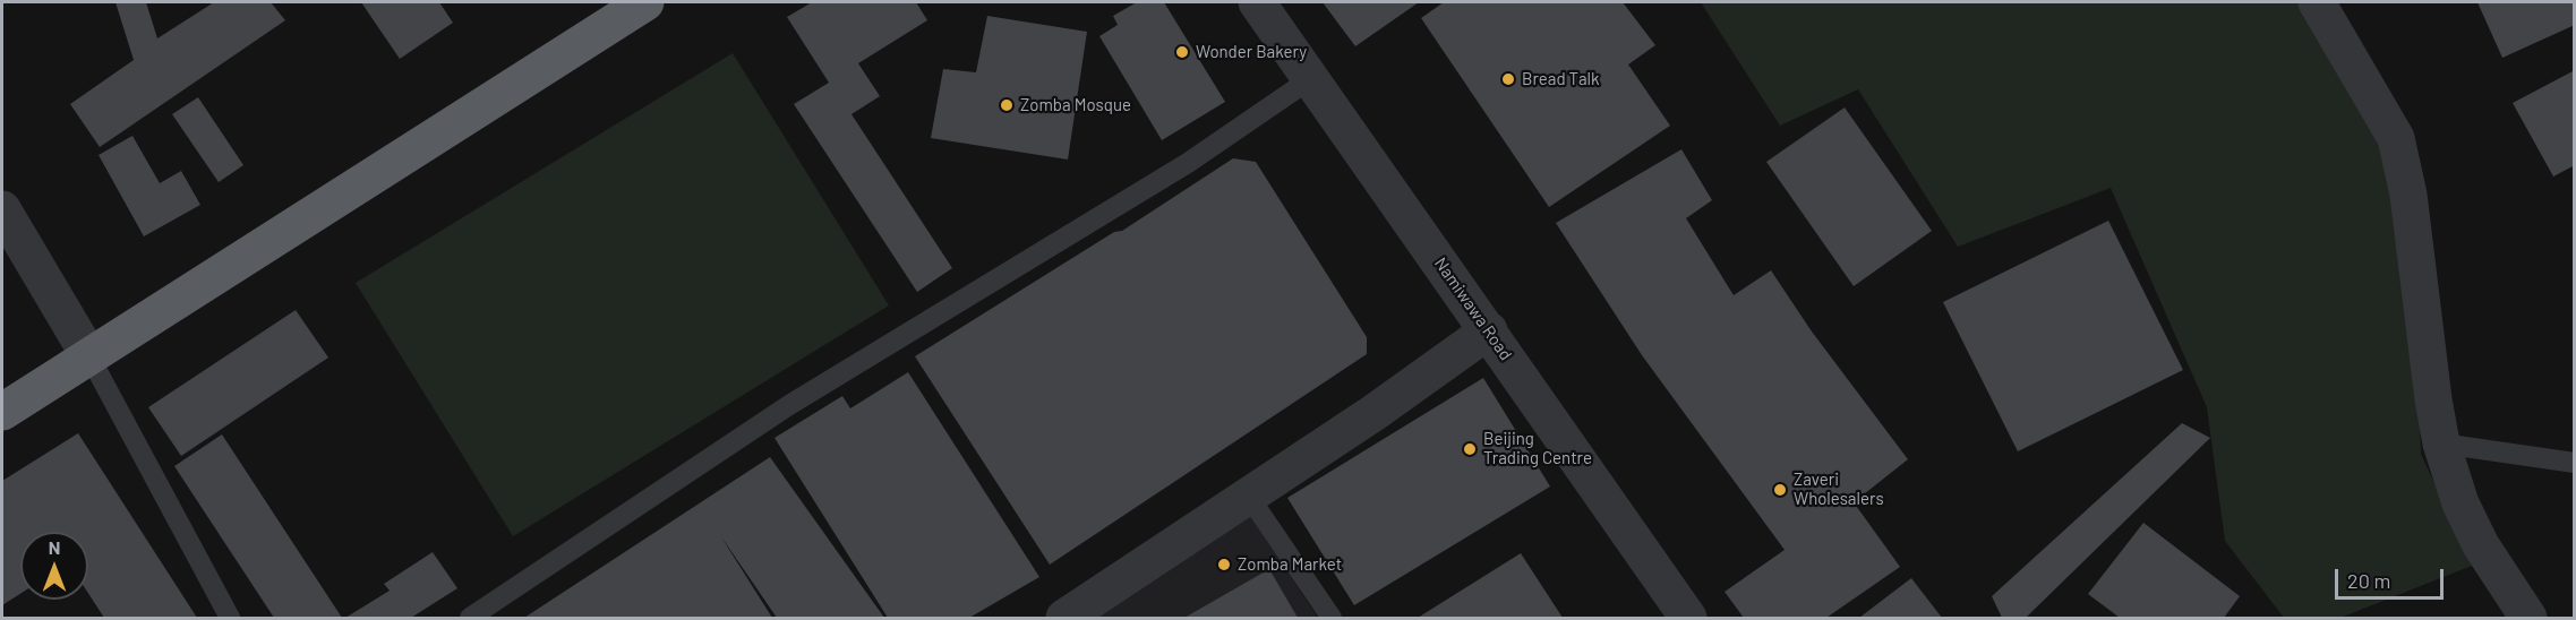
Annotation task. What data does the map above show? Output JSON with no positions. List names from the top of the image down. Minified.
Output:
{"streets":{"street":["Namiwawa Road"]},"places":["Wonder Bakery","Bread Talk","Zomba Mosque","Beijing Trading Centre","Zaveri Wholesalers","Zomba Market"],"scale_bar":"20 m","north":"top"}
